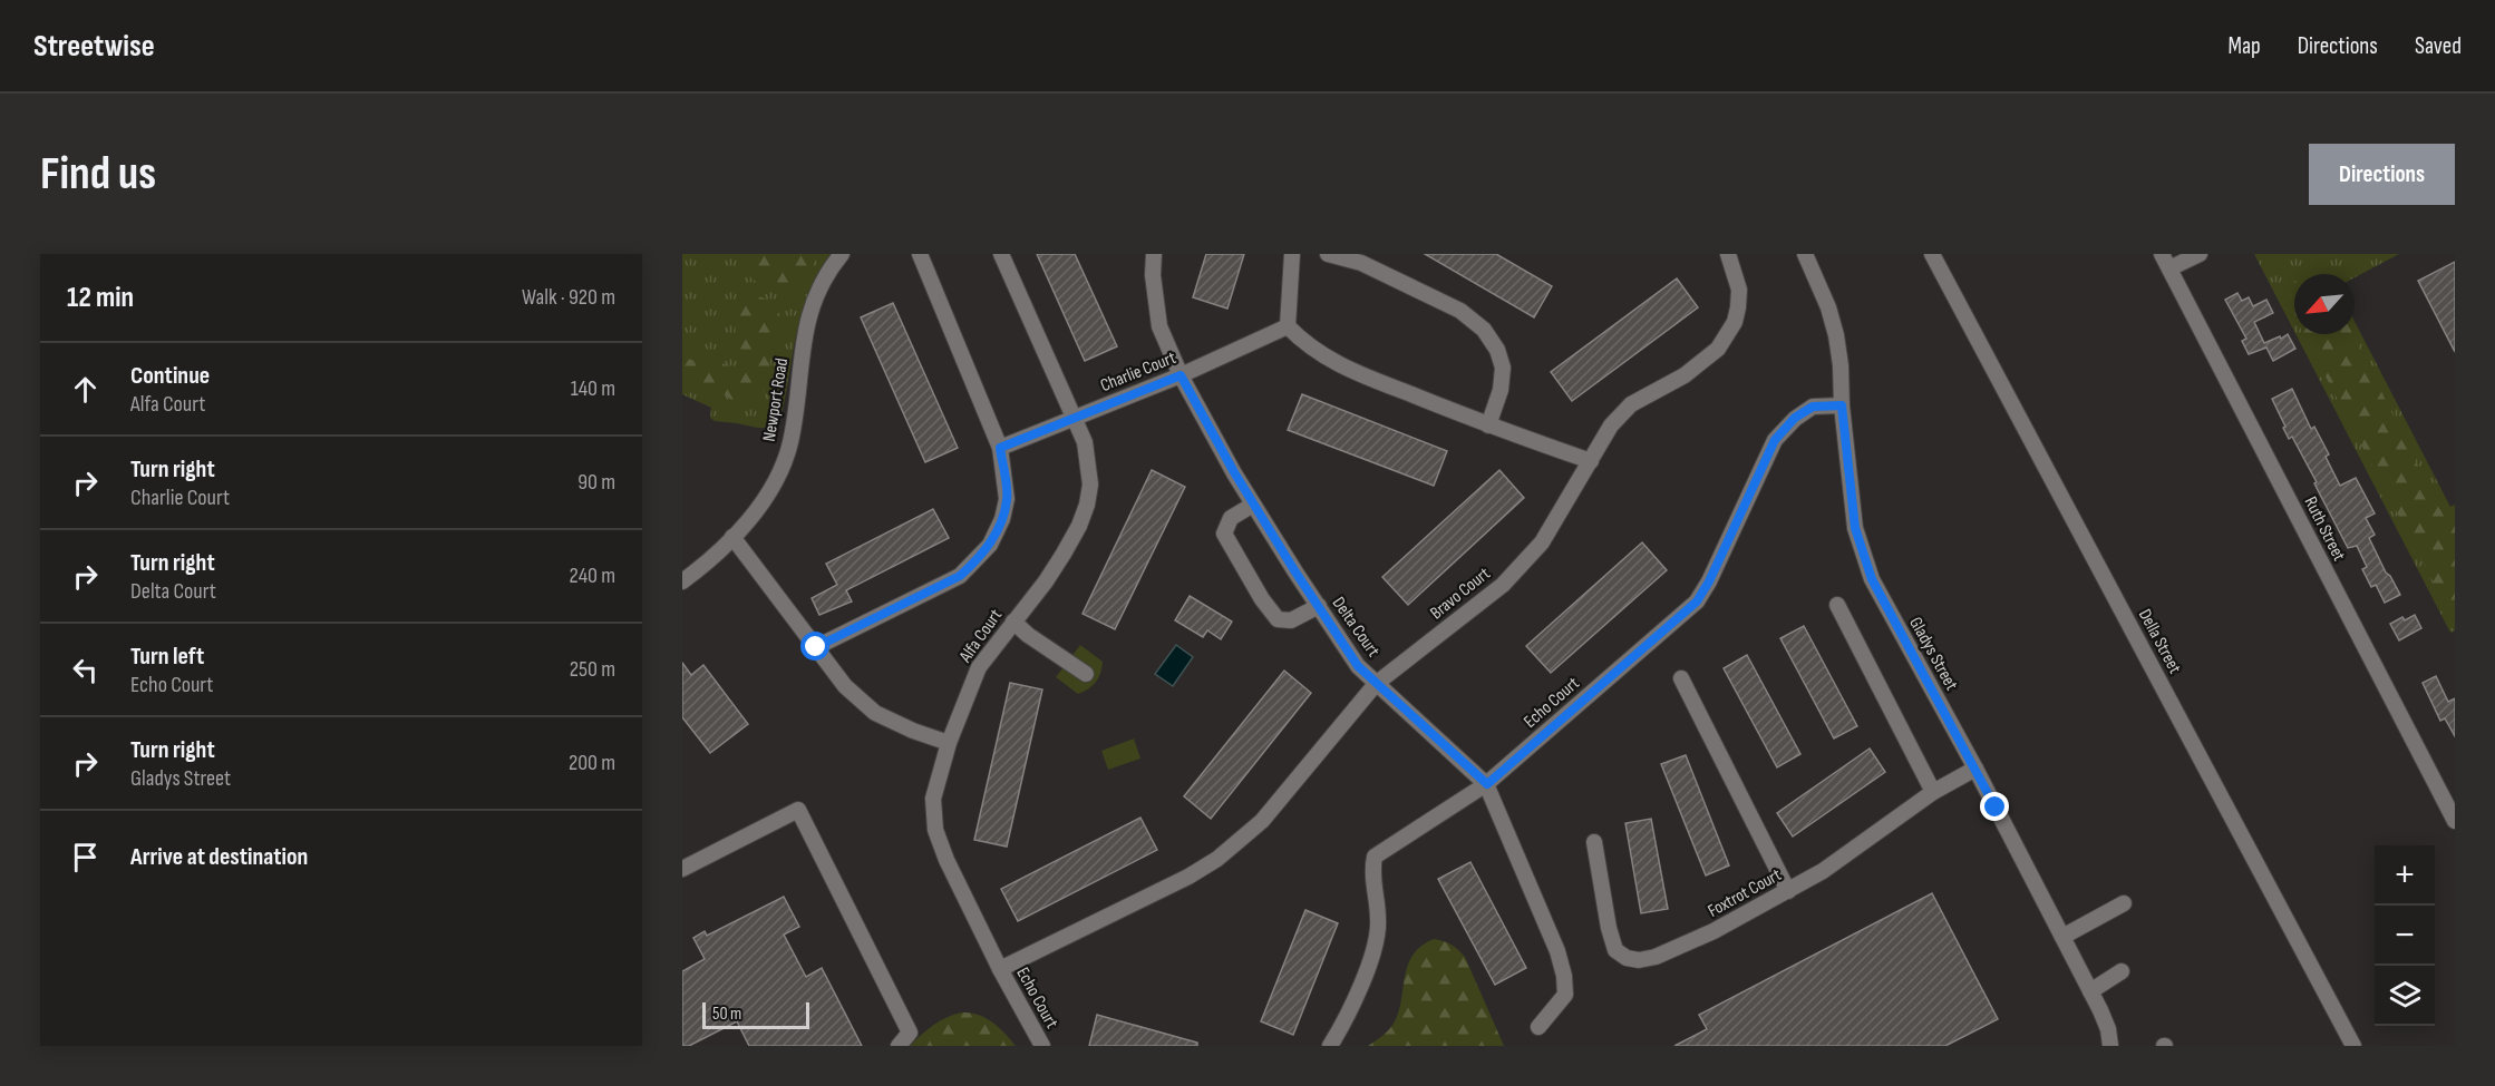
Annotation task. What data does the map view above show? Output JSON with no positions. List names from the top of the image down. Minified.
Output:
{"streets":{"street":["Charlie Court","Newport Road","Ruth Street","Bravo Court","Delta Court","Alfa Court","Della Street","Gladys Street","Echo Court","Foxtrot Court"]},"crossings":[["Charlie Court","Delta Court"],["Charlie Court","Alfa Court"],["Bravo Court","Delta Court"],["Bravo Court","Alfa Court"],["Bravo Court","Echo Court"],["Delta Court","Echo Court"],["Alfa Court","Echo Court"],["Gladys Street","Echo Court"],["Gladys Street","Foxtrot Court"]],"scale_bar":"50 m","north":"bottom left","page":{"header":"Streetwise","nav":["Map","Directions","Saved"],"buttons":"Directions","title":"Find us","heading":["12 min","Walk · 920 m"],"list":[["Continue","Alfa Court","140 m"],["Turn right","Charlie Court","90 m"],["Turn right","Delta Court","240 m"],["Turn left","Echo Court","250 m"],["Turn right","Gladys Street","200 m"],"Arrive at destination"],"map_buttons":["+","−"],"scale":"50 m"}}
